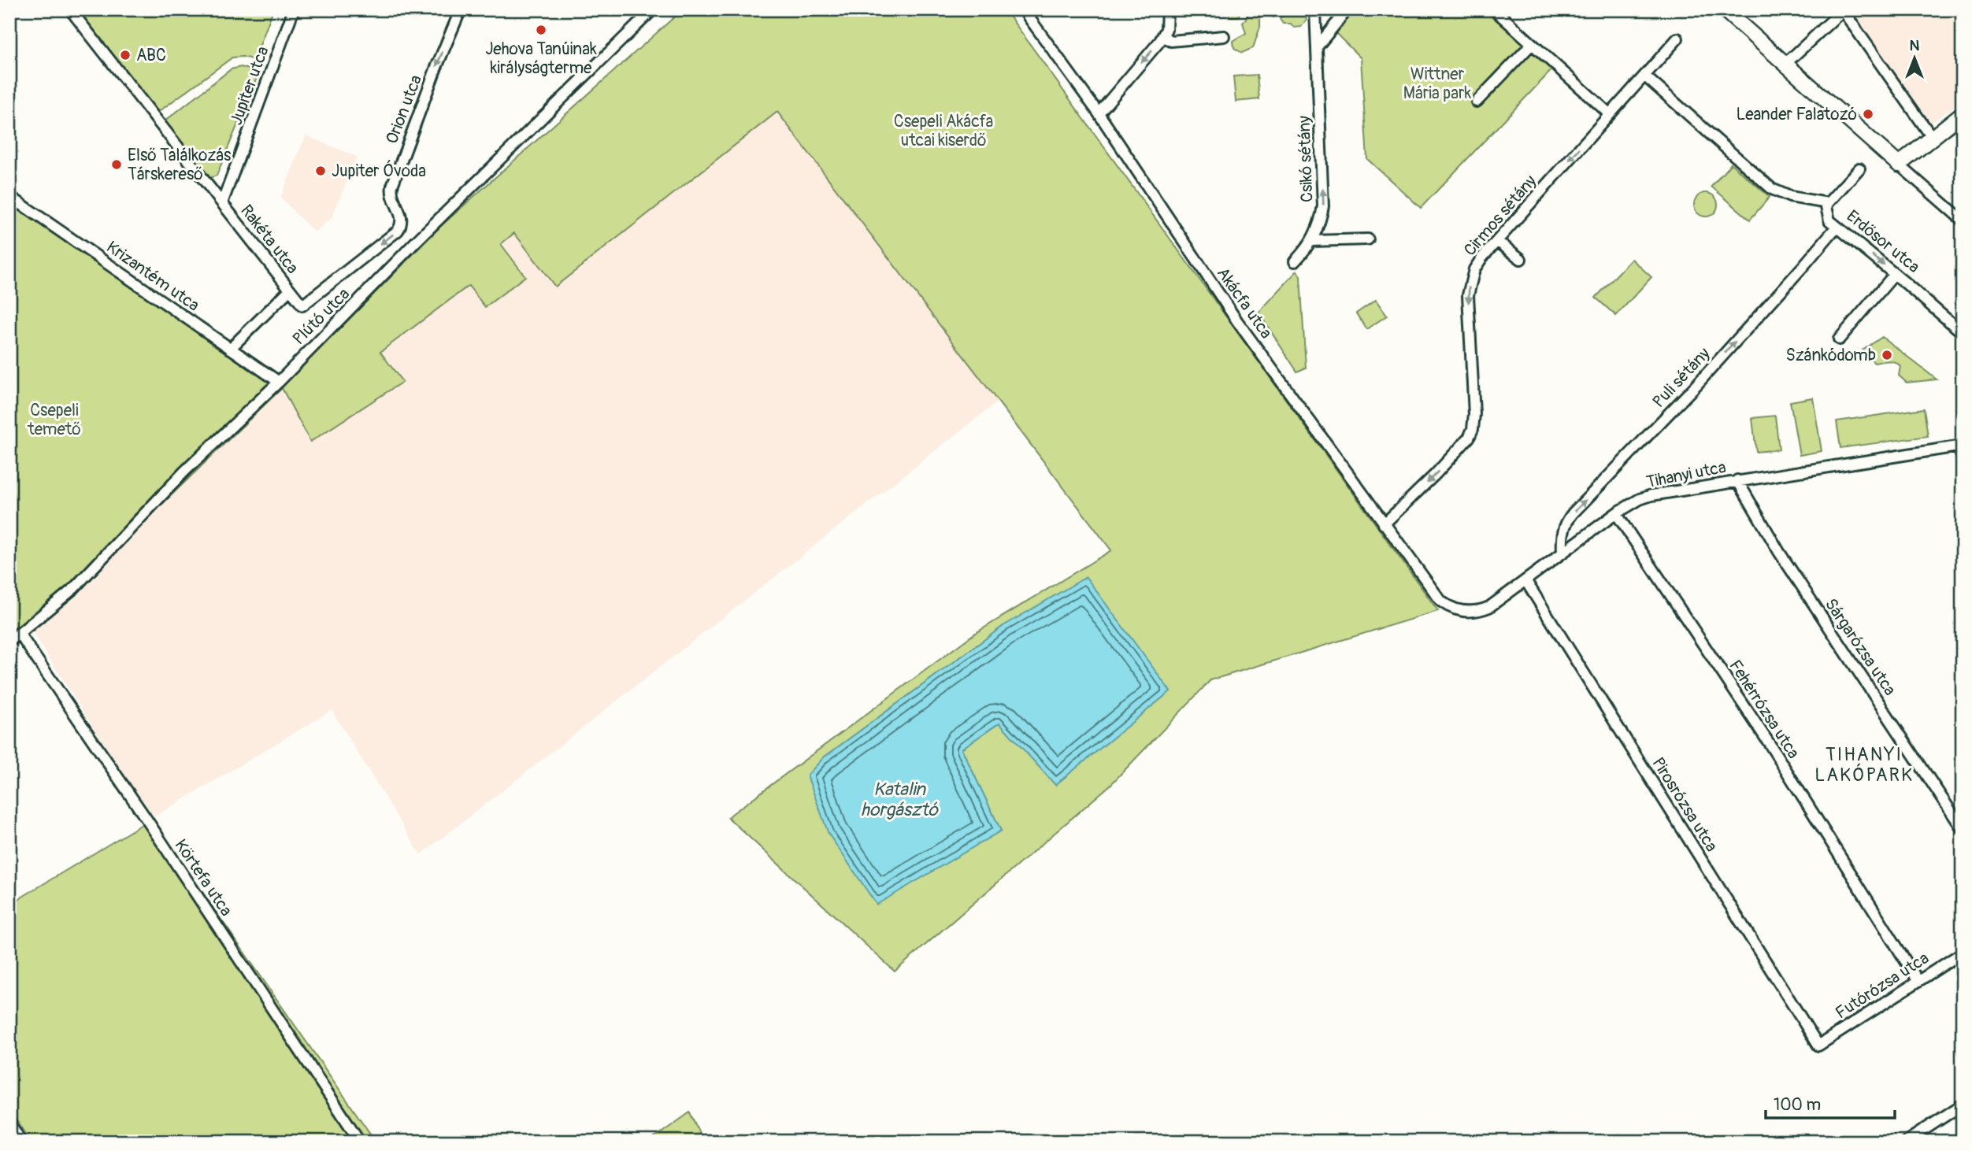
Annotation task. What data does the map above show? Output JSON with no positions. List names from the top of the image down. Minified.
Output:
{"streets":{"street":["Jupiter utca","Orion utca","Csikó sétány","Cirmos sétány","Rakéta utca","Erdősor utca","Krizantém utca","Akácfa utca","Plútó utca","Puli sétány","Tihanyi utca","Sárgarózsa utca","Fehérrózsa utca","Pirosrózsa utca","Körtefa utca","Futórózsa utca"]},"crossings":[["Jupiter utca","Rakéta utca"],["Orion utca","Rakéta utca"],["Cirmos sétány","Akácfa utca"],["Erdősor utca","Puli sétány"],["Krizantém utca","Plútó utca"],["Akácfa utca","Tihanyi utca"],["Plútó utca","Körtefa utca"],["Puli sétány","Tihanyi utca"],["Tihanyi utca","Sárgarózsa utca"],["Tihanyi utca","Fehérrózsa utca"],["Tihanyi utca","Pirosrózsa utca"],["Fehérrózsa utca","Futórózsa utca"],["Pirosrózsa utca","Futórózsa utca"]],"one_way":["Orion utca","Csikó sétány","Cirmos sétány","Puli sétány"],"districts":["TIHANYI LAKÓPARK"],"water":["Katalin horgásztó"],"parks":["Wittner Mária park","Csepeli Akácfa utcai kiserdő","Csepeli temető"],"places":["Jehova Tanúinak királyságterme","ABC","Leander Falatozó","Első Találkozás Társkereső","Jupiter Óvoda","Szánkódomb"],"scale_bar":"100 m","north":"top"}
